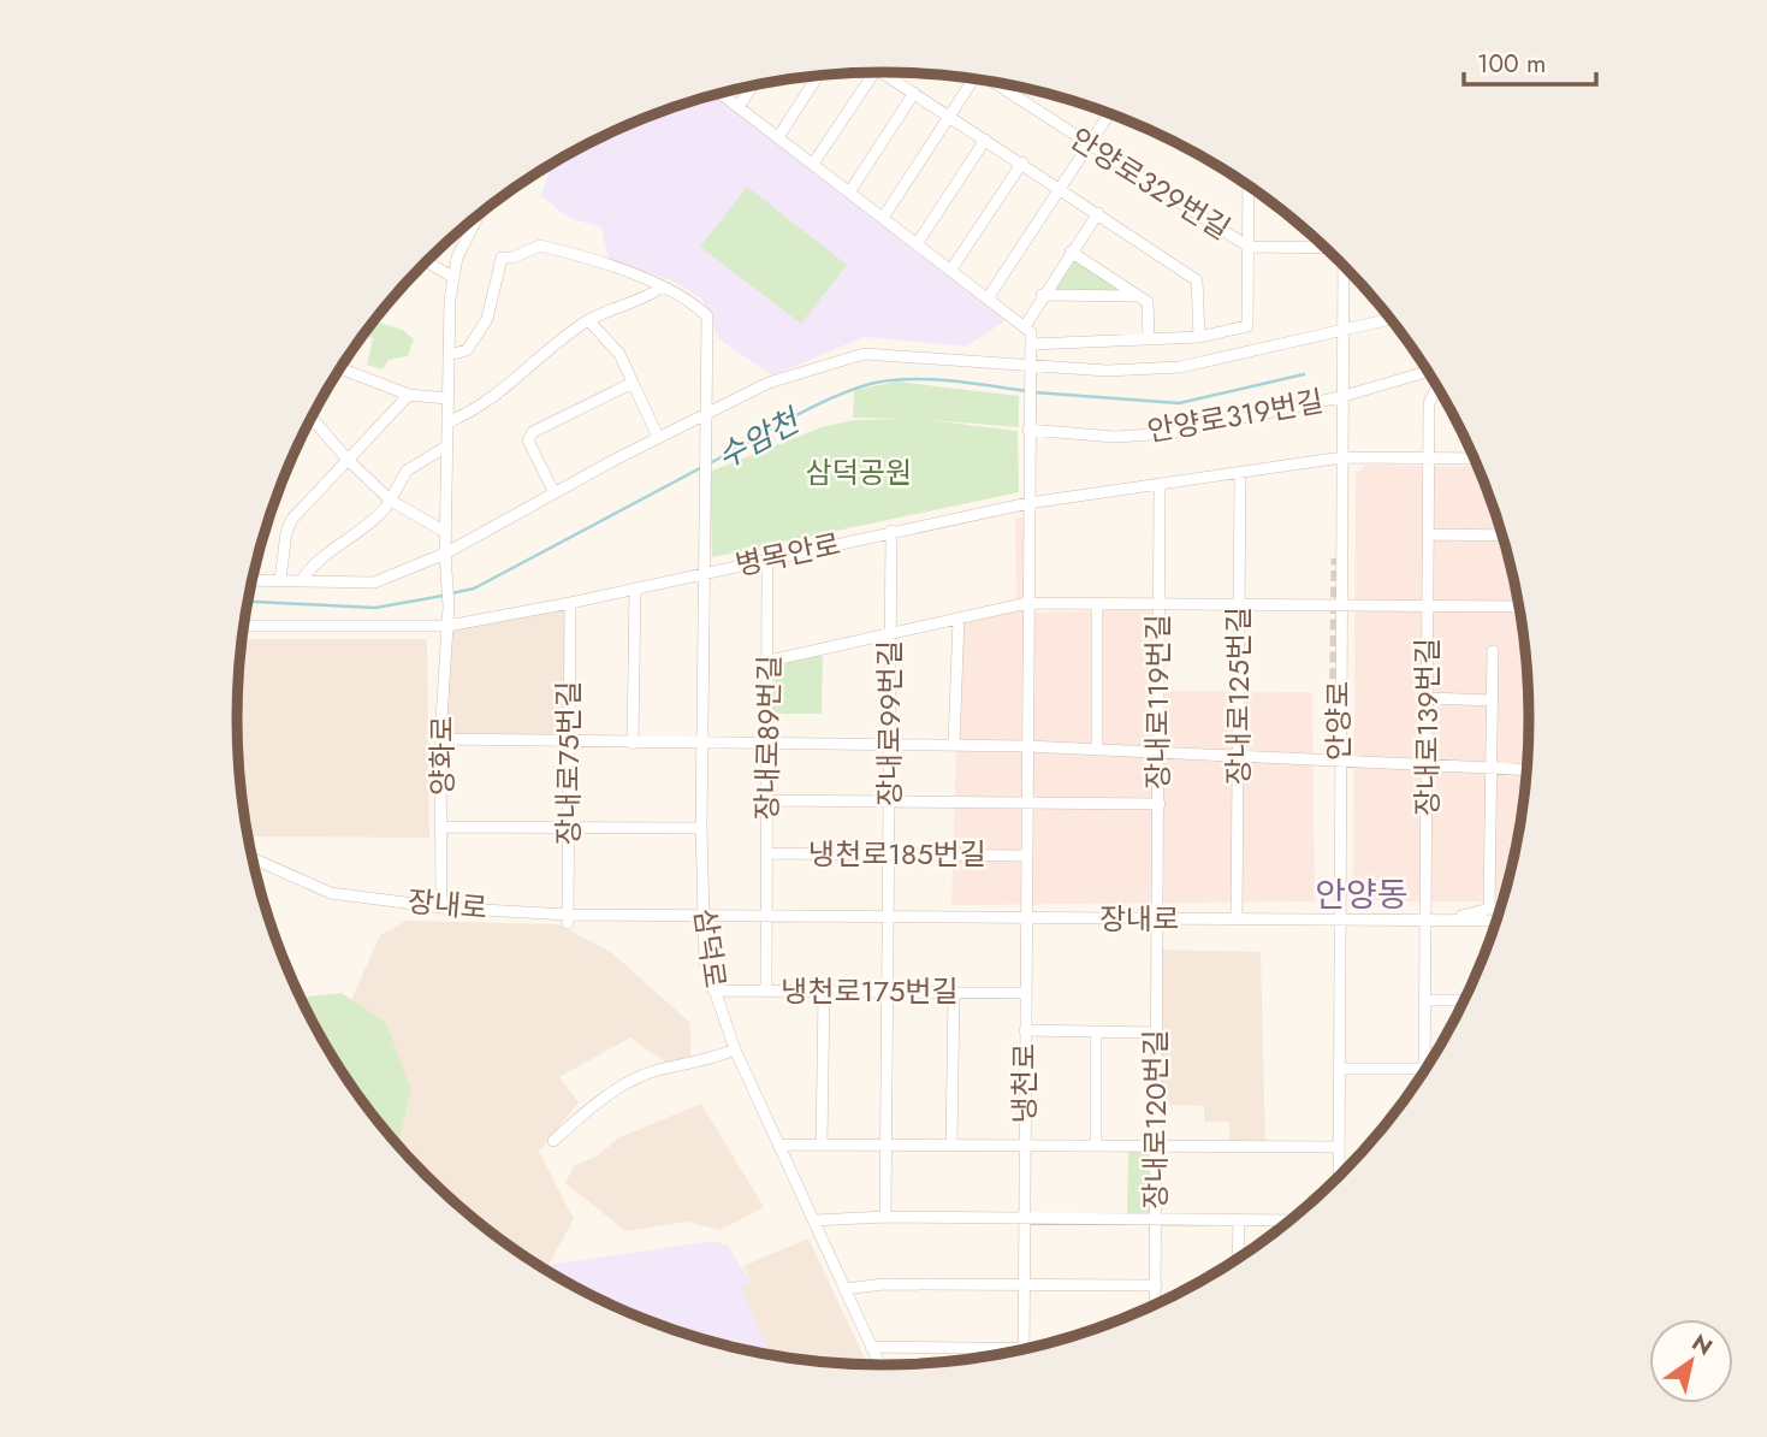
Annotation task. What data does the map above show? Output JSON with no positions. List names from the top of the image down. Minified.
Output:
{"streets":{"street":["안양로329번길","안양로319번길","병목안로","장내로125번길","장내로119번길","안양로","장내로99번길","장내로139번길","장내로89번길","양화로","장내로75번길","냉천로185번길","장내로","삼덕로","냉천로175번길","냉천로","장내로120번길"]},"crossings":[["안양로319번길","안양로"],["안양로319번길","냉천로"],["병목안로","장내로125번길"],["병목안로","장내로119번길"],["병목안로","안양로"],["병목안로","장내로99번길"],["병목안로","장내로139번길"],["병목안로","장내로89번길"],["병목안로","양화로"],["병목안로","장내로75번길"],["병목안로","삼덕로"],["병목안로","냉천로"],["장내로125번길","장내로"],["장내로119번길","장내로"],["장내로119번길","장내로120번길"],["안양로","장내로"],["장내로99번길","냉천로185번길"],["장내로99번길","장내로"],["장내로99번길","냉천로175번길"],["장내로139번길","장내로"],["장내로89번길","냉천로185번길"],["장내로89번길","장내로"],["양화로","장내로"],["장내로75번길","장내로"],["냉천로185번길","냉천로"],["장내로","삼덕로"],["장내로","냉천로"],["장내로","장내로120번길"],["삼덕로","냉천로175번길"],["냉천로175번길","냉천로"]],"districts":["안양동"],"water":["수암천"],"parks":["삼덕공원"],"scale_bar":"100 m","north":"top right"}
